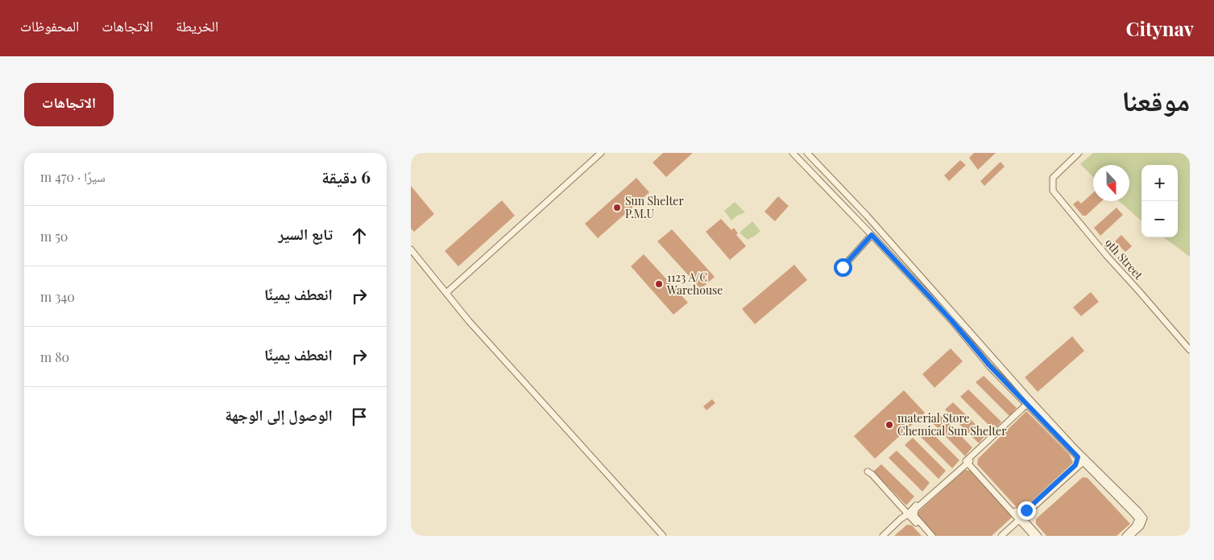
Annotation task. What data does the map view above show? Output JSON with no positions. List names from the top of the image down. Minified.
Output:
{"streets":{"street":["9th Street"]},"places":["Sun Shelter P.M.U","1123 A/C Warehouse","material Store Chemical Sun Shelter"],"north":"bottom","page":{"header":"Citynav","nav":["الخريطة","الاتجاهات","المحفوظات"],"title":"موقعنا","buttons":"الاتجاهات","heading":["6 دقيقة","سيرًا · 470 m"],"map_buttons":["+","−"],"list":[["تابع السير","50 m"],["انعطف يمينًا","340 m"],["انعطف يمينًا","80 m"],"الوصول إلى الوجهة"]}}
